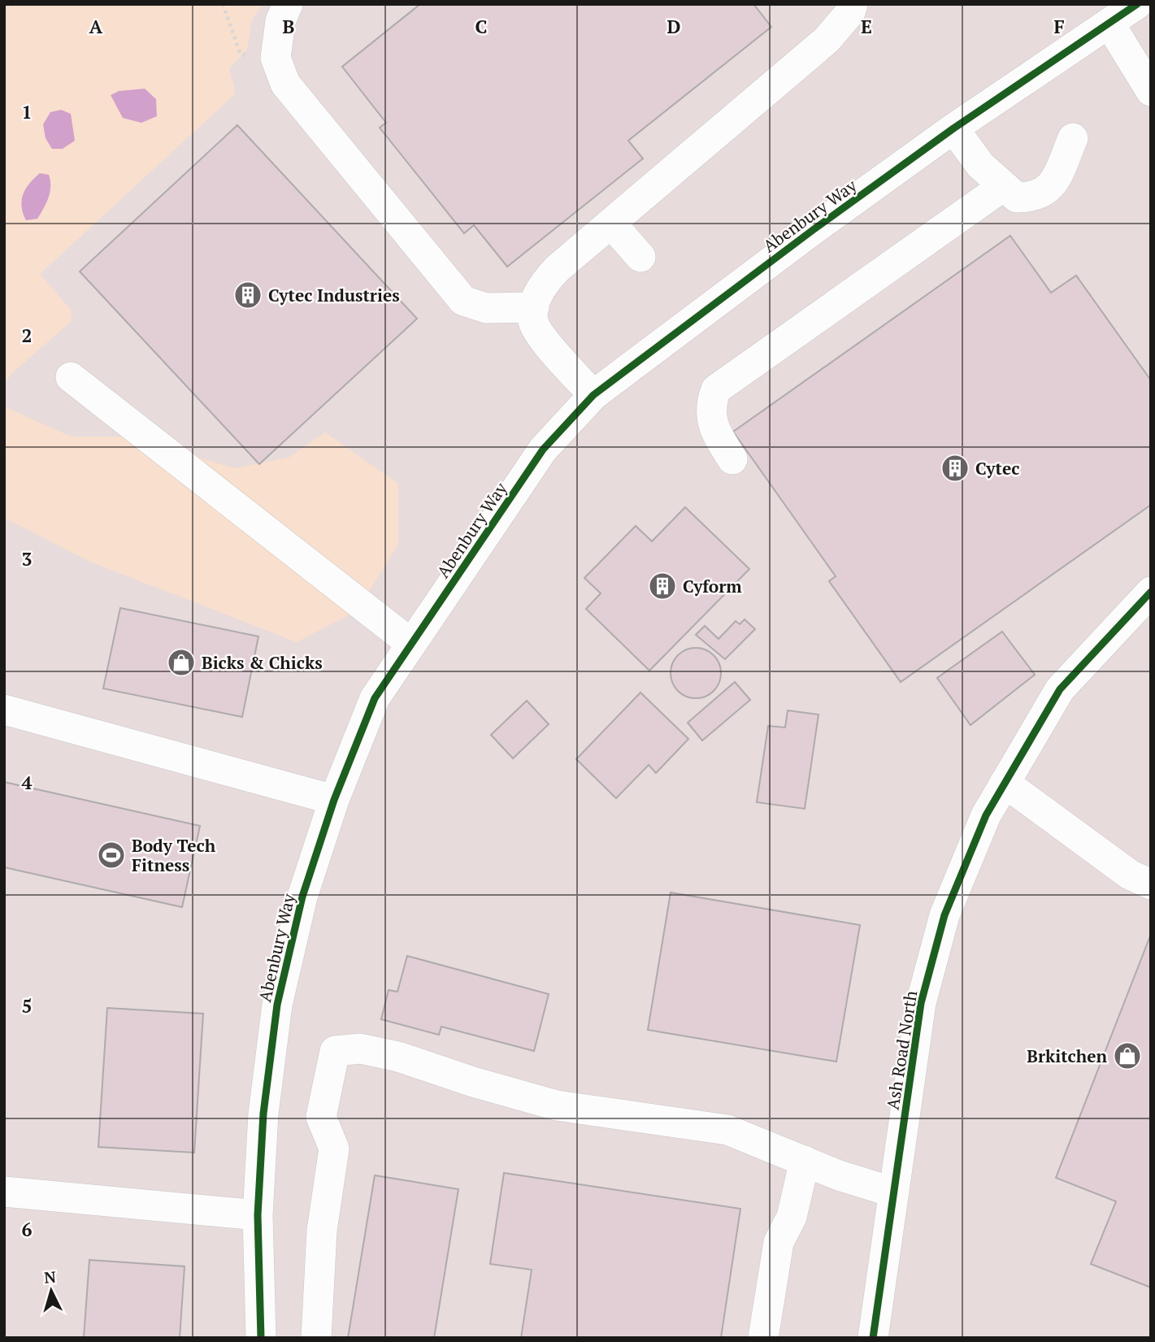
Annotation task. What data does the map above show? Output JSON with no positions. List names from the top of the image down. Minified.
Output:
{"streets":{"street":["Abenbury Way","Ash Road North"]},"places":{"building":["Cytec Industries","Cytec","Cyform"],"shop":["Bicks & Chicks","Brkitchen"],"sports":["Body Tech Fitness"]},"north":"top","grid":{"columns":["A","B","C","D","E","F"],"rows":["1","2","3","4","5","6"]}}
